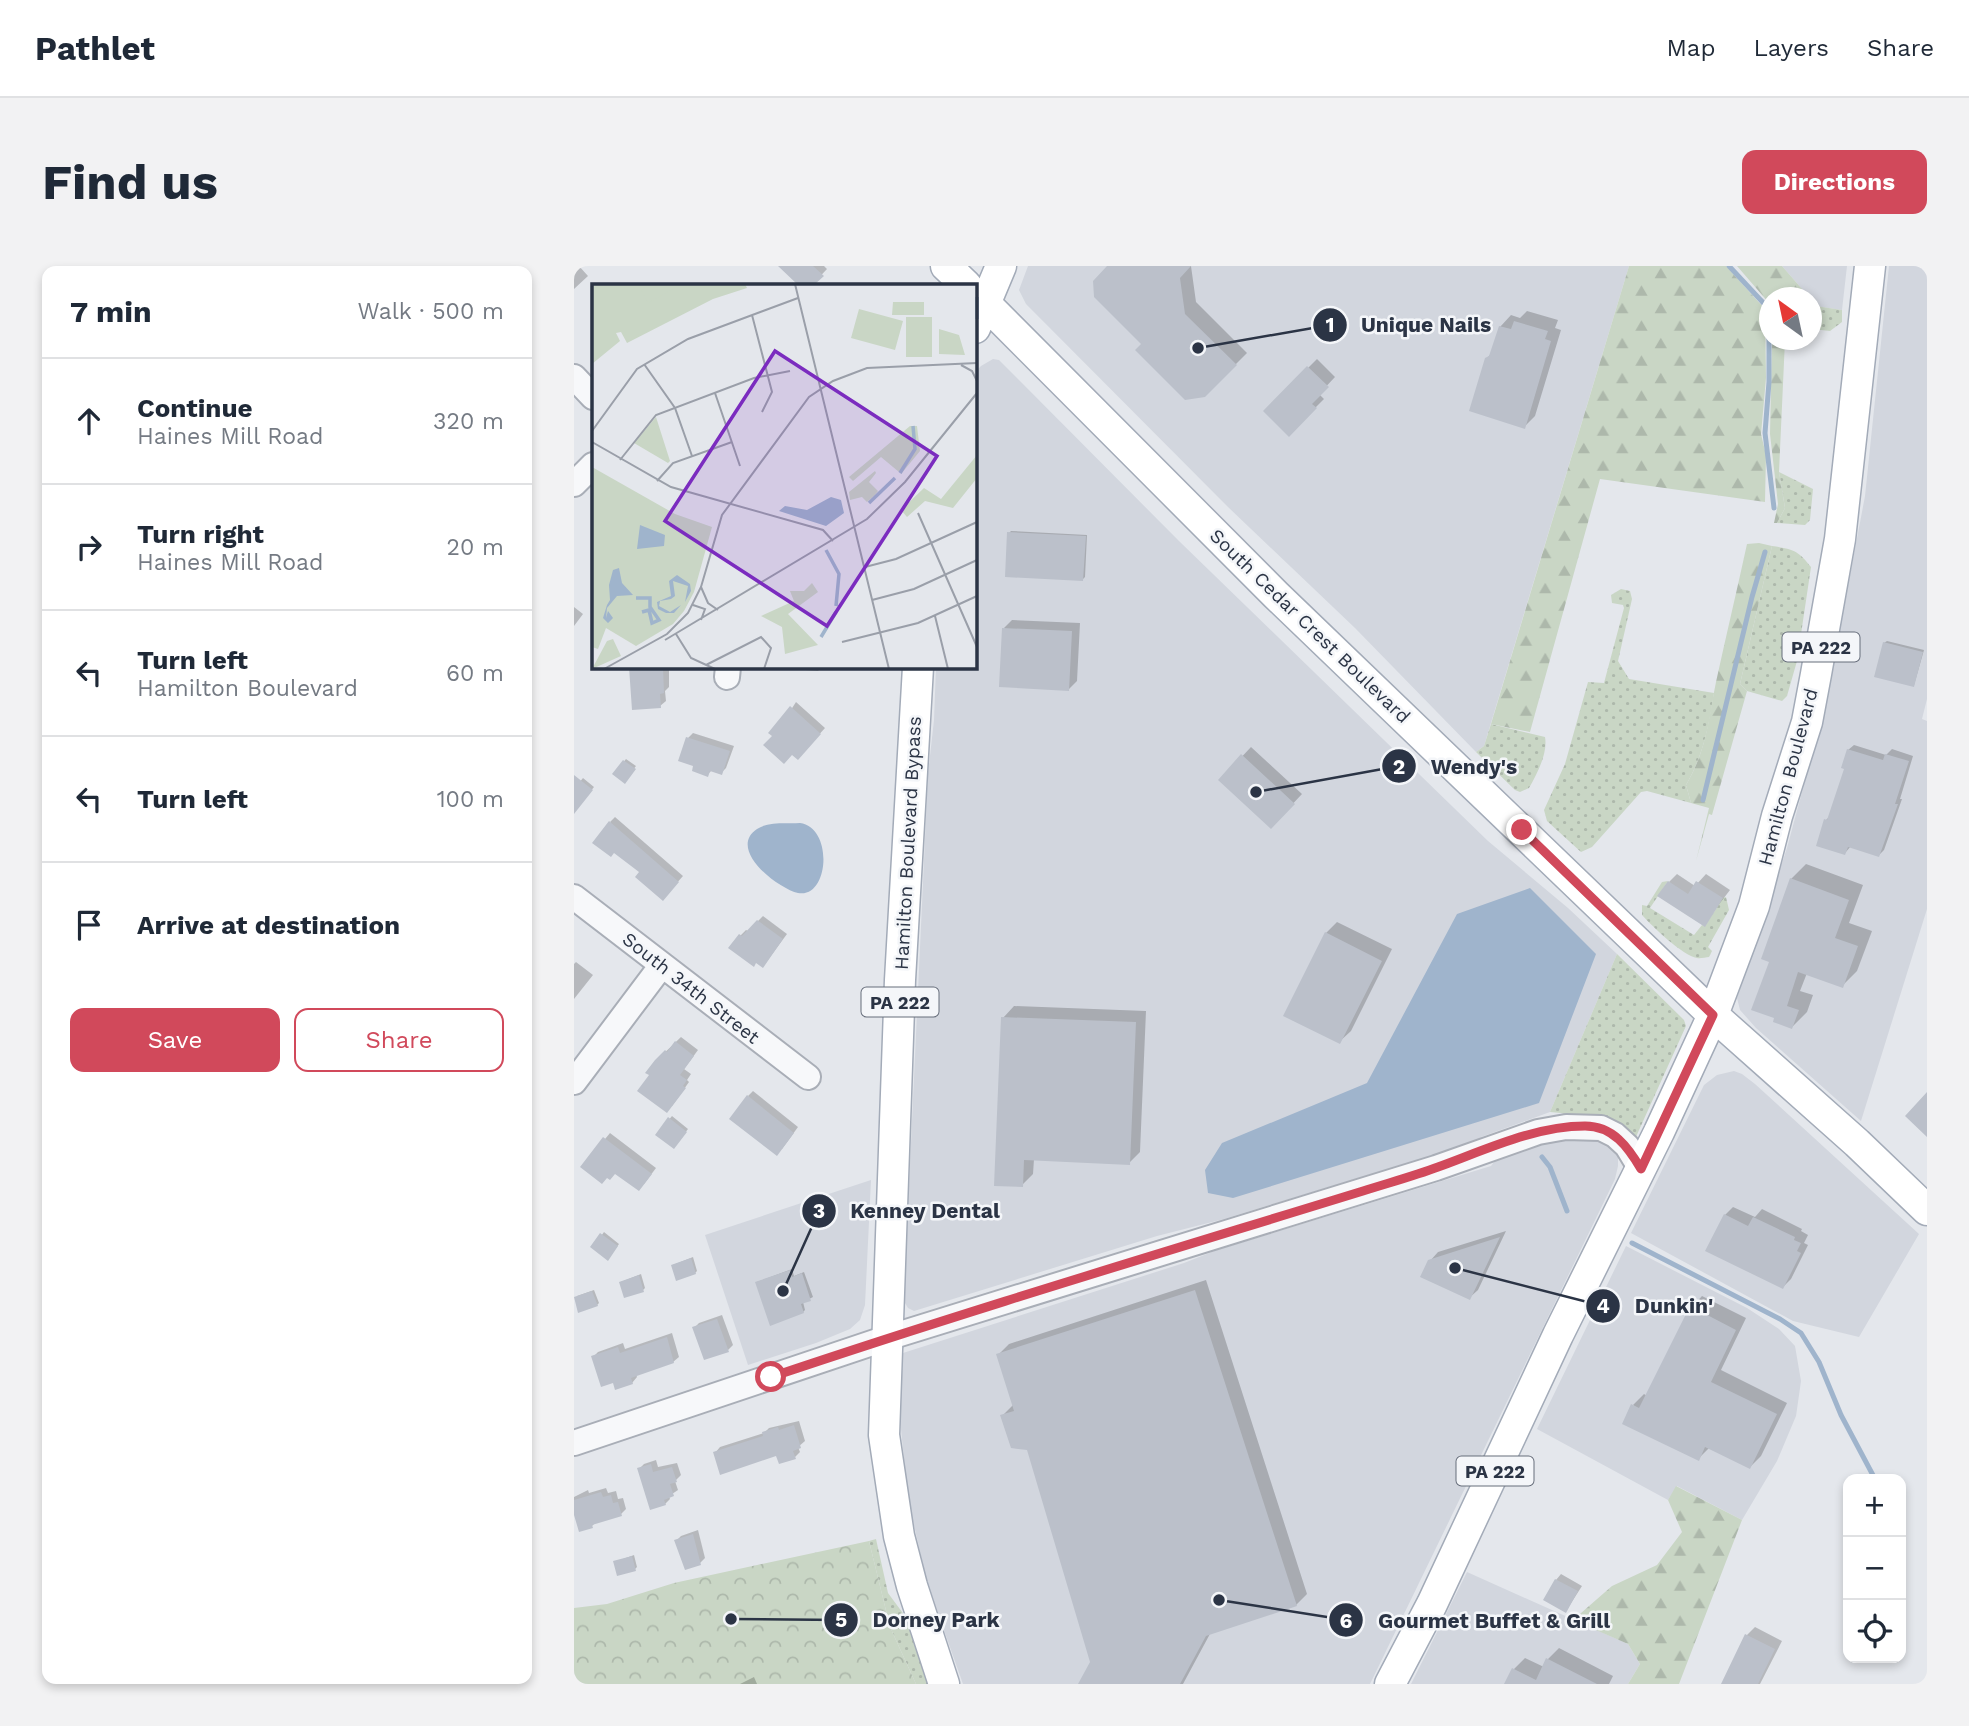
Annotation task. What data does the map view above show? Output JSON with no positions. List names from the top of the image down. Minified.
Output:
{"streets":{"main road":["South Cedar Crest Boulevard","PA 222","Hamilton Boulevard","Hamilton Boulevard Bypass"],"street":["South 34th Street"]},"crossings":[["South Cedar Crest Boulevard","Hamilton Boulevard"]],"places":["Unique Nails","Wendy's","Dunkin'","Kenney Dental","Gourmet Buffet & Grill","Dorney Park"],"north":"top left","page":{"header":"Pathlet","nav":["Map","Layers","Share"],"buttons":["Directions",["Save","Share"]],"title":"Find us","heading":["7 min","Walk · 500 m"],"list":[["Continue","Haines Mill Road","320 m"],["Turn right","Haines Mill Road","20 m"],["Turn left","Hamilton Boulevard","60 m"],["Turn left","100 m"],"Arrive at destination"],"map_buttons":["+","−"]}}
